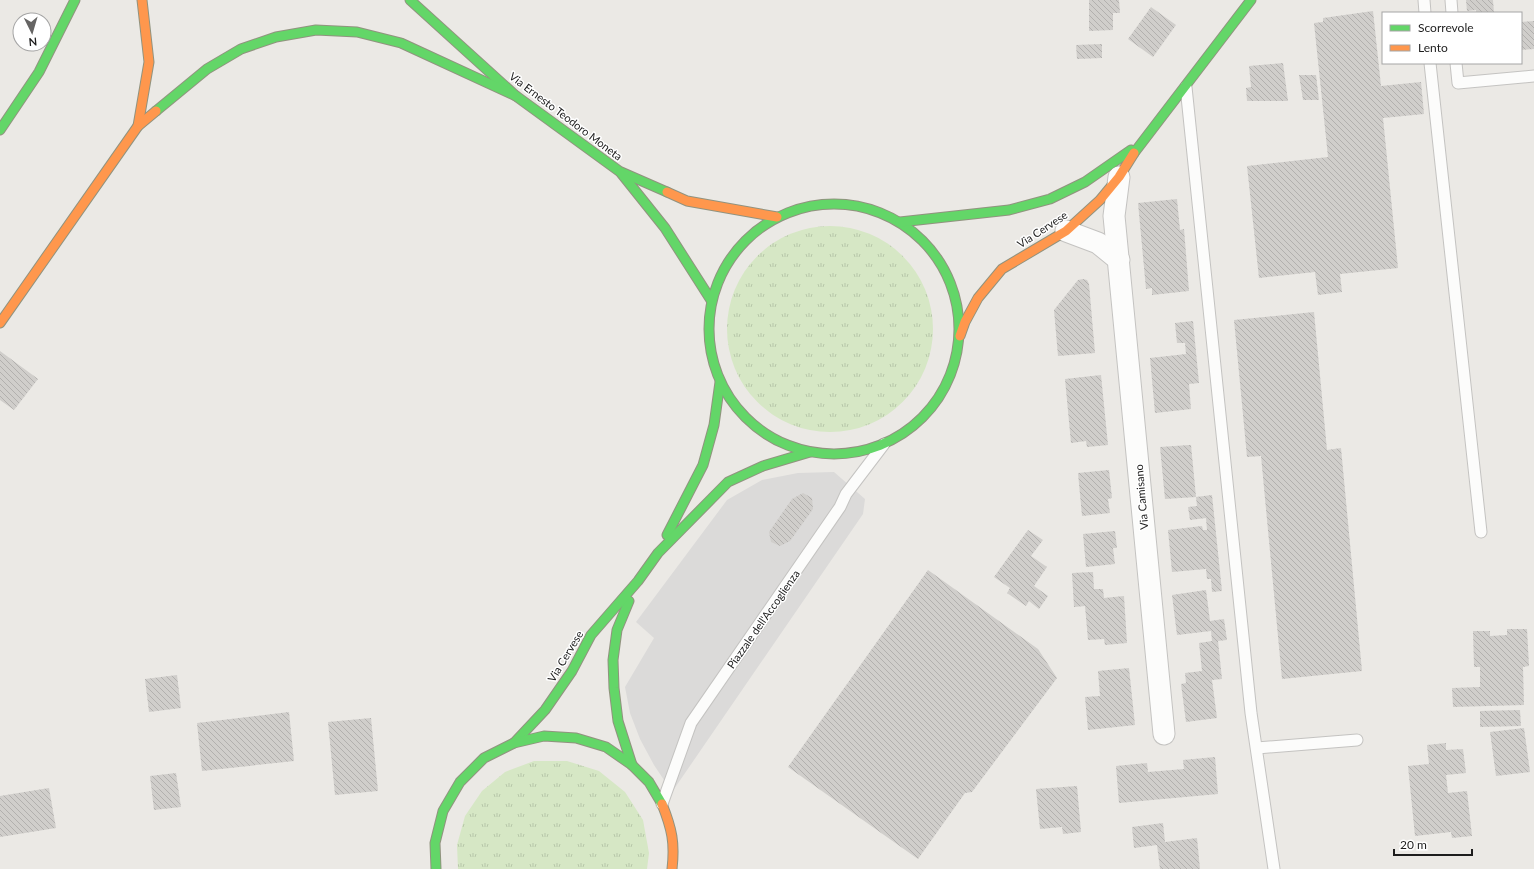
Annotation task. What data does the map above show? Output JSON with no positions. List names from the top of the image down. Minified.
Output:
{"streets":{"main road":["Via Ernesto Teodoro Moneta","Via Cervese"],"street":["Via Camisano"],"lane":["Piazzale dell'Accoglienza"]},"crossings":[["Via Cervese","Via Camisano"]],"legend":["Scorrevole","Lento"],"scale_bar":"20 m","north":"bottom"}
